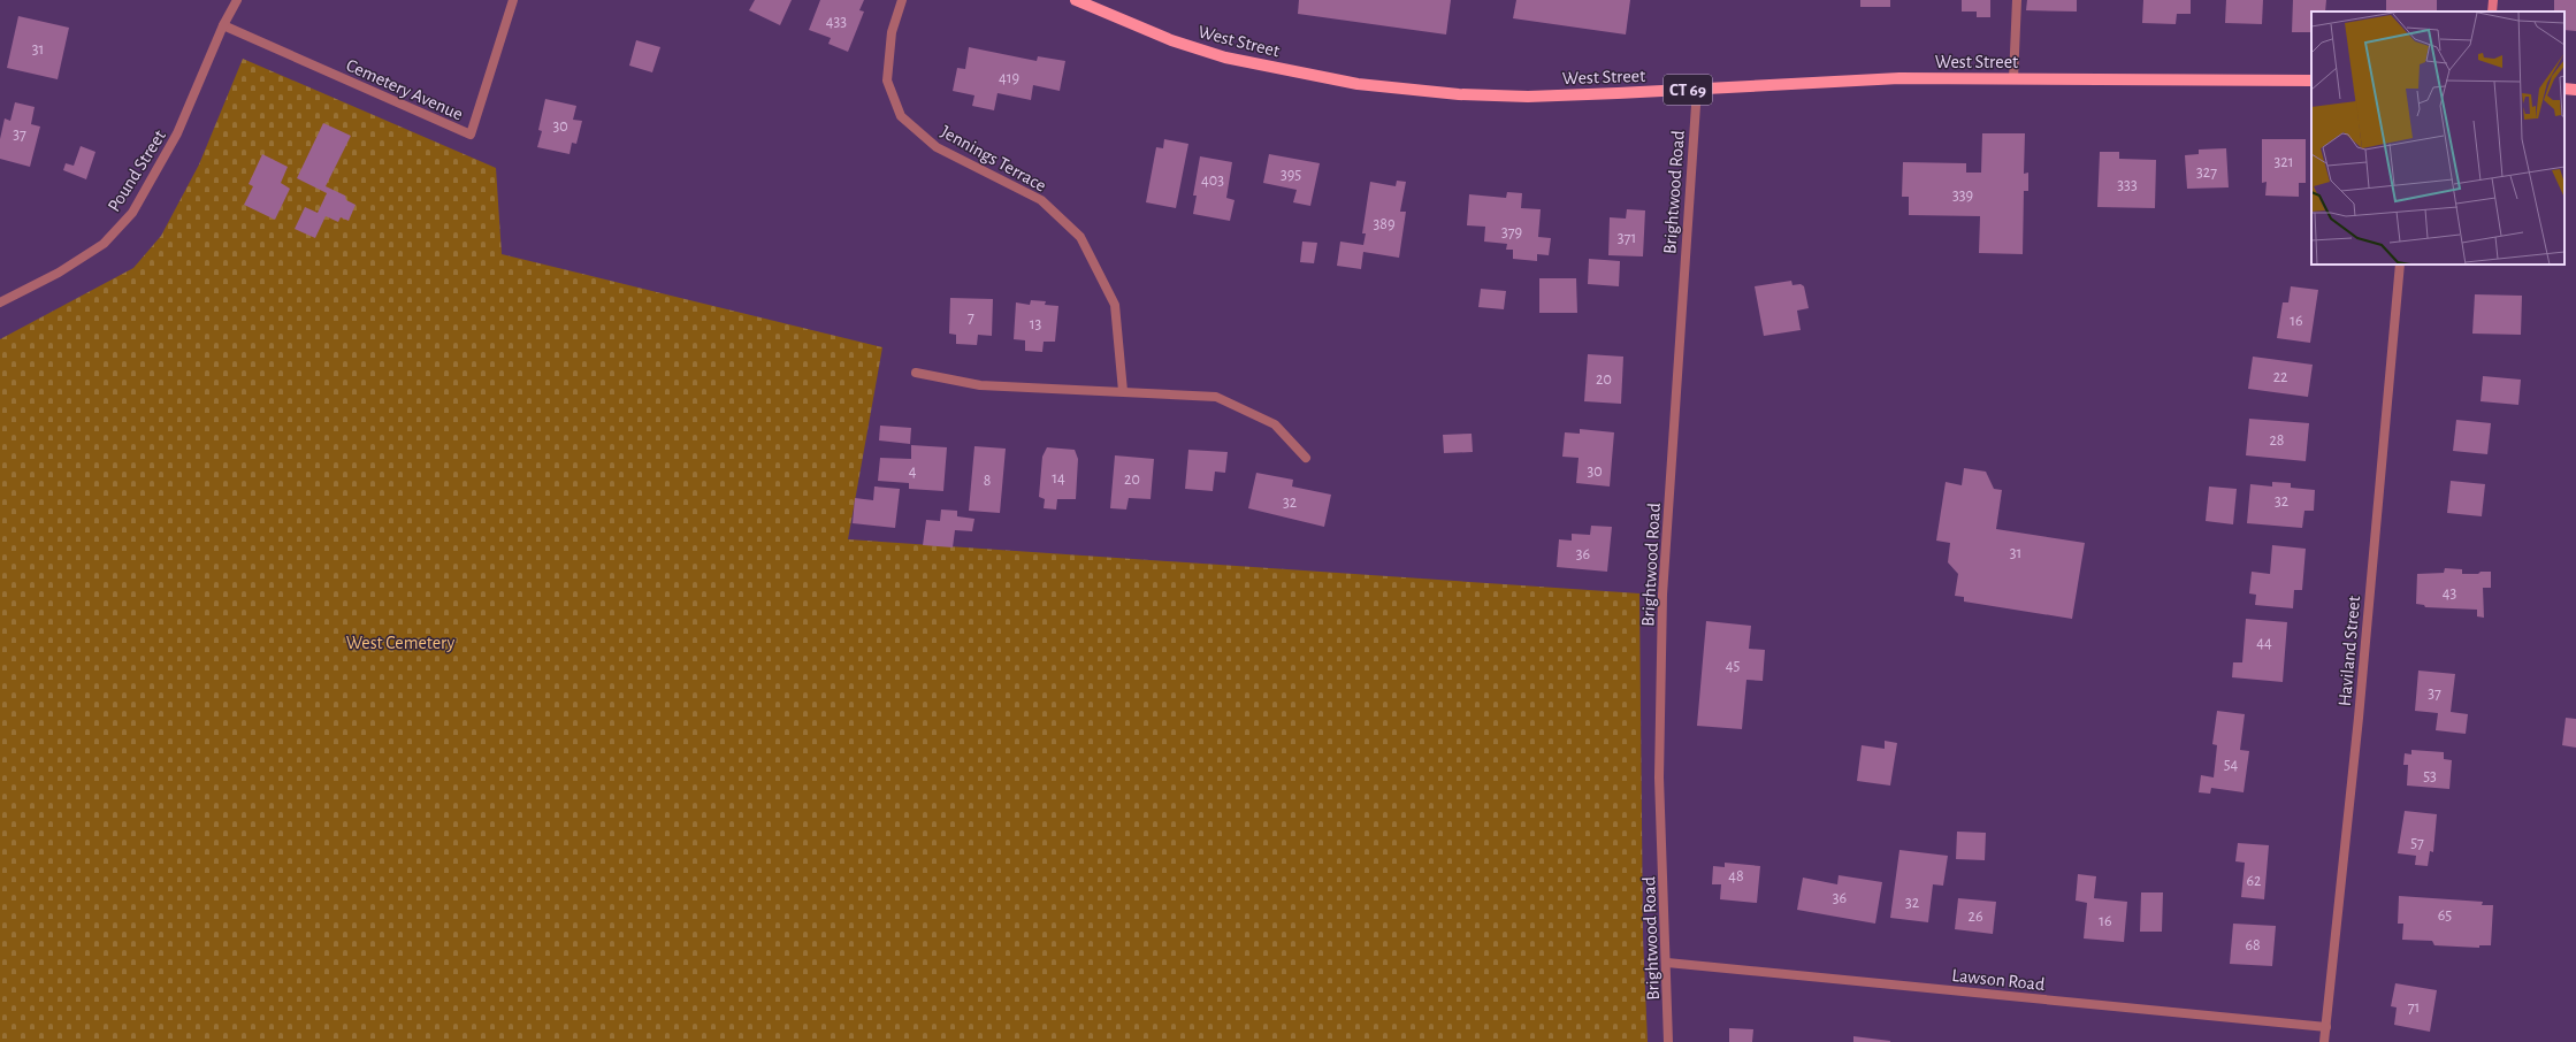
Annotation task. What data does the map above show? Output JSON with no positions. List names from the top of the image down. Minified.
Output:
{"streets":{"main road":["West Street","CT 69"],"street":["Cemetery Avenue","Jennings Terrace","Pound Street","Brightwood Road","Haviland Street","Lawson Road"]},"crossings":[["West Street","Brightwood Road"],["Cemetery Avenue","Pound Street"],["Brightwood Road","Lawson Road"],["Haviland Street","Lawson Road"]],"parks":["West Cemetery"],"house_numbers":["433","31","419","30","37","321","327","395","403","333","339","389","379","371","7","16","13","22","20","28","4","30","14","20","8","32","32","31","36","43","44","45","37","54","53","57","48","62","36","32","65","26","16","68","71"]}
